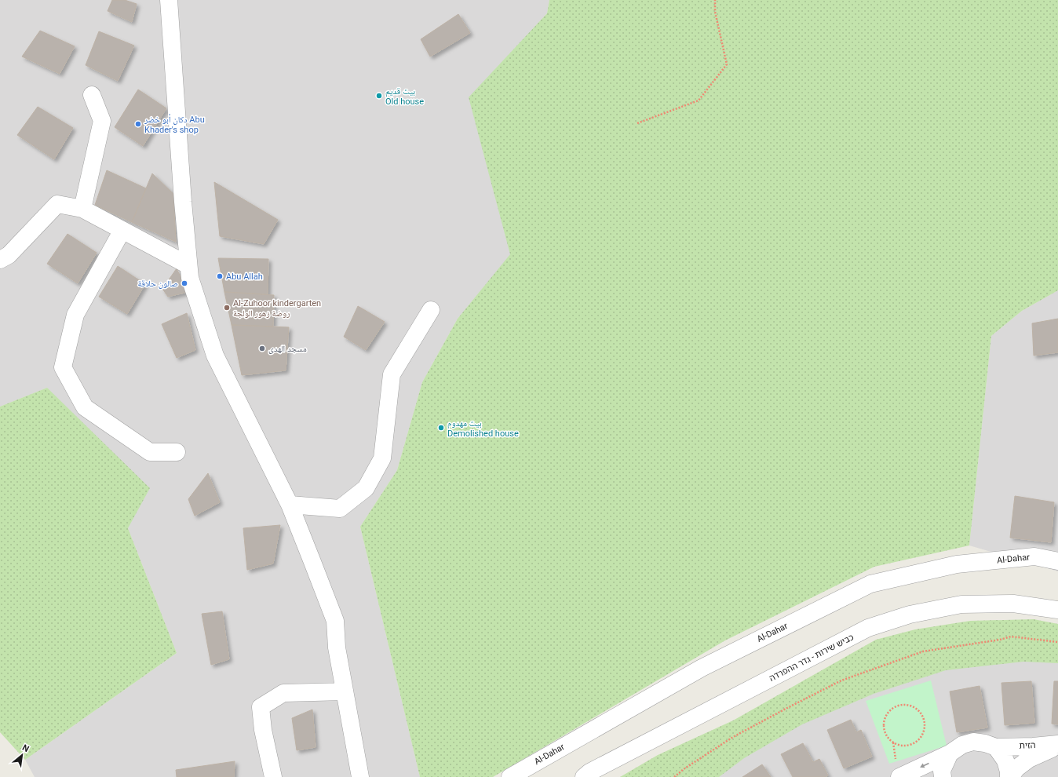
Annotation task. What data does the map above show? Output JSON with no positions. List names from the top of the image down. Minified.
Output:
{"streets":{"street":["Al-Dahar","כביש שירות - גדר ההפרדה","הזית"]},"places":["بيت قديم Old house","دكان أبو خضر Abu Khader's shop","Abu Allah","صالون حلاقة","Al-Zuhoor kindergarten روضة زهور الولجة","مسجد الهدى","بيت مهدوم Demolished house"],"north":"top right"}
